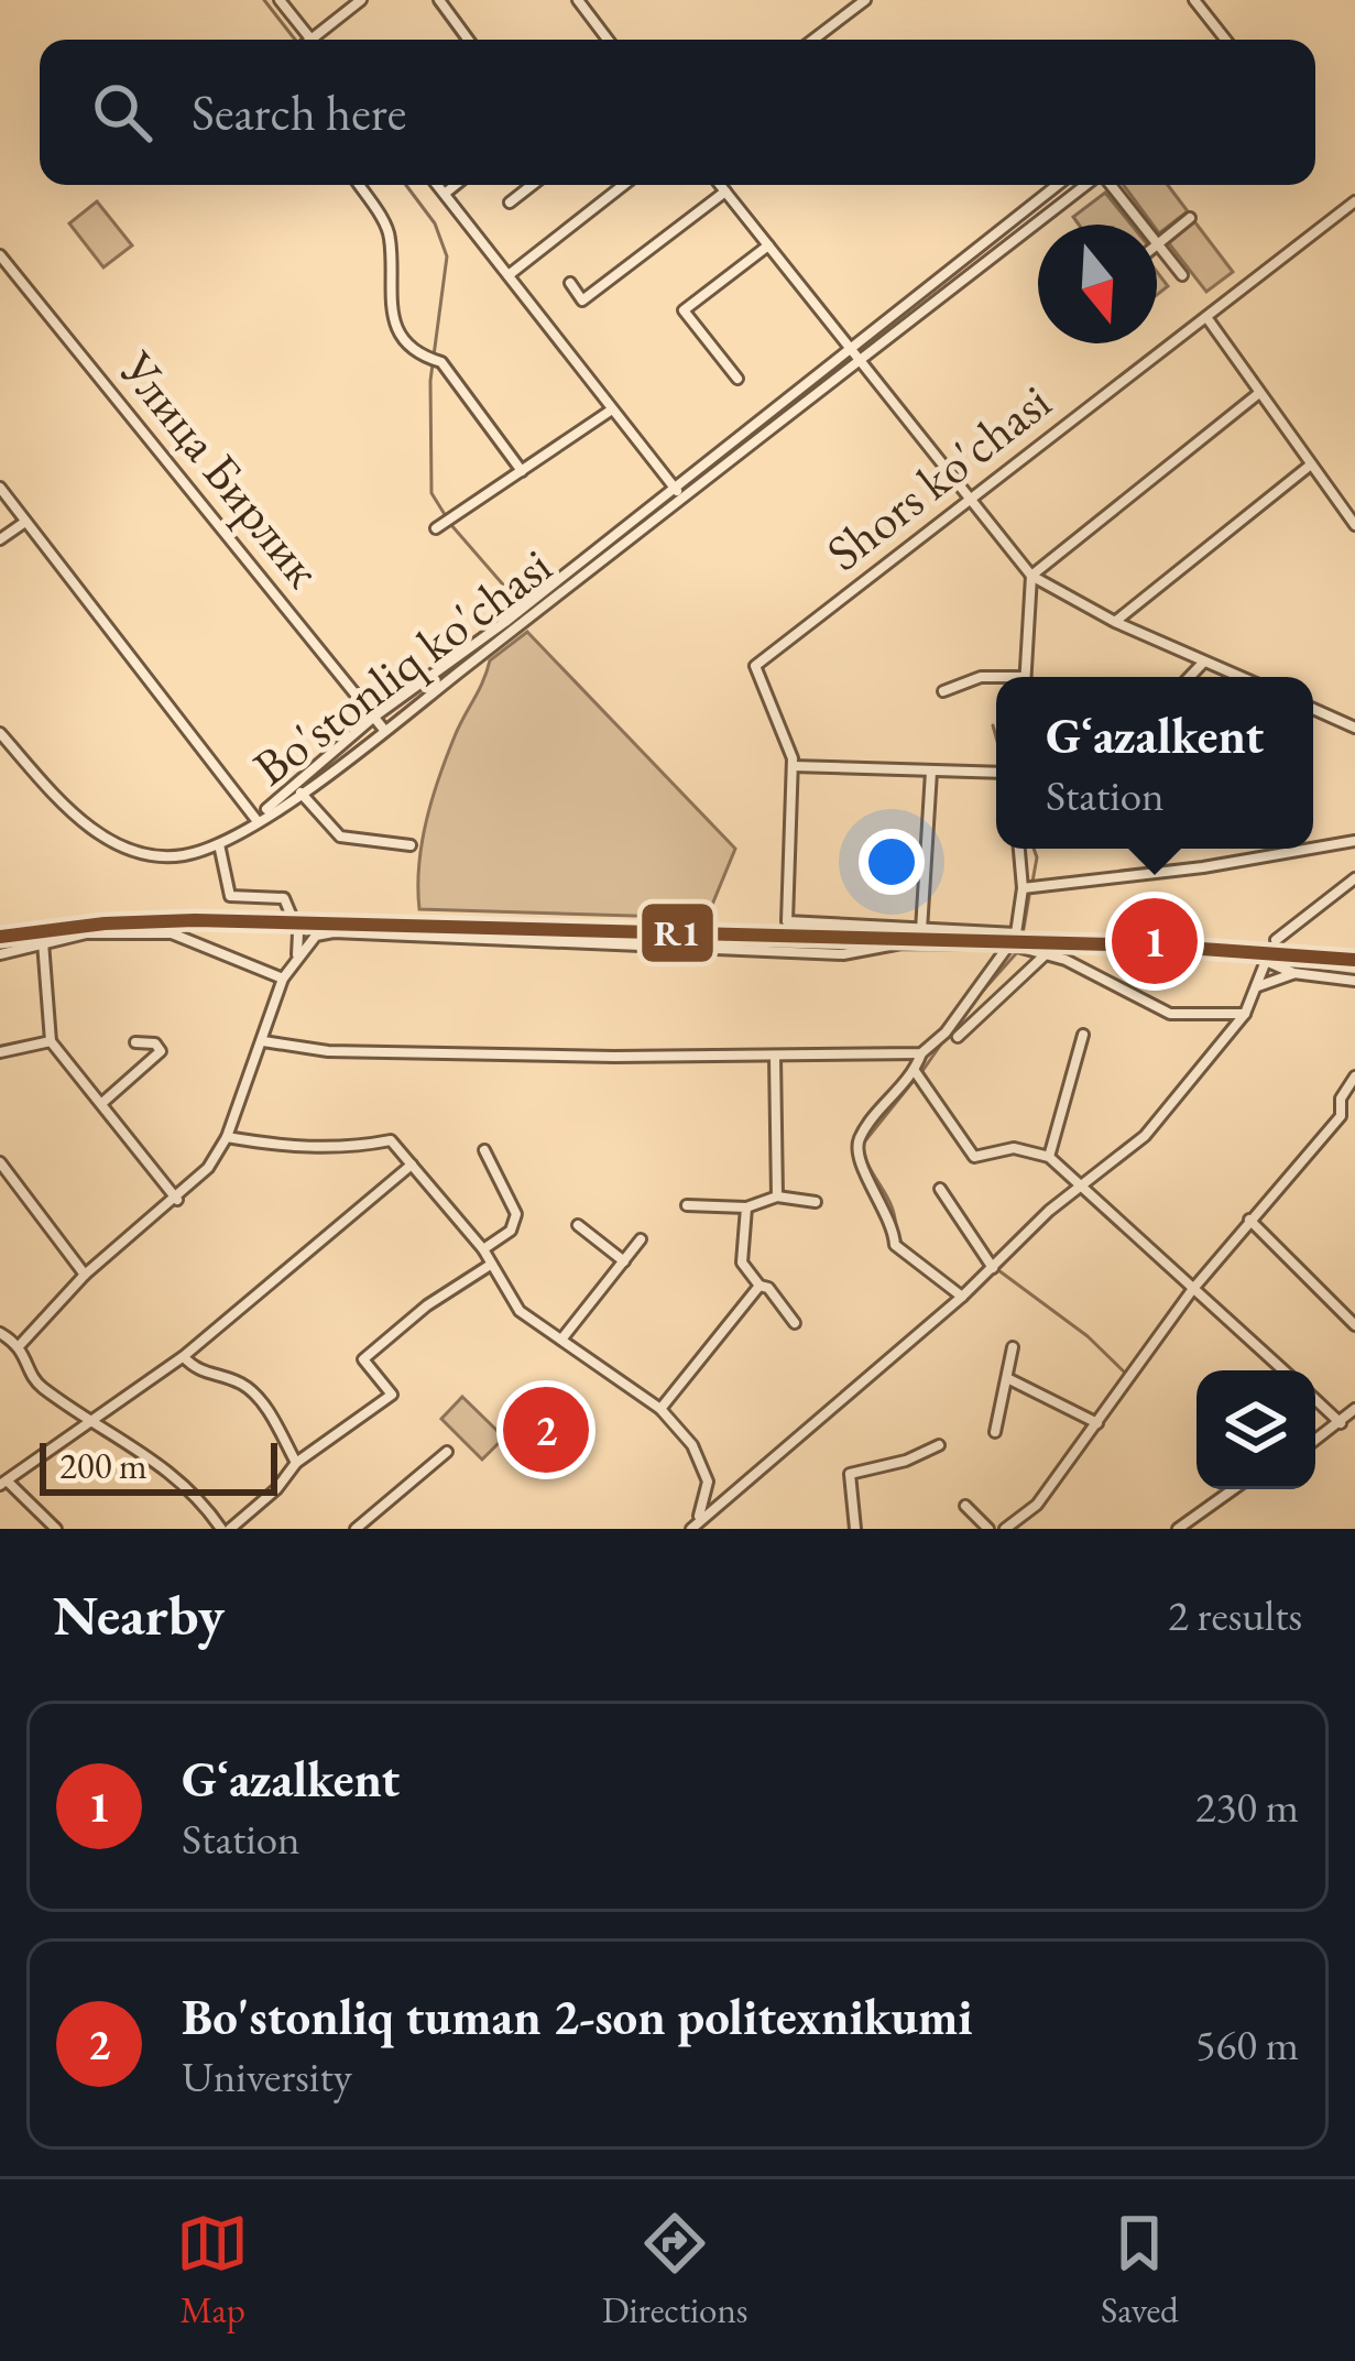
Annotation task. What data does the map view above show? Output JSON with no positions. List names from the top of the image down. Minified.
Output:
{"streets":{"street":["Улица Бирлик","Shors ko'chasi","Bo'stonliq ko'chasi"]},"crossings":[["Улица Бирлик","Bo'stonliq ko'chasi"]],"lines":["transit line R1"],"scale_bar":"200 m","north":"bottom","page":{"search":"Search here","popup":["Gʻazalkent","Station"],"pins":["1","2"],"scale":"200 m","heading":["Nearby","2 results"],"list":[{"mark":"1","name":"Gʻazalkent","note":"Station","value":"230 m"},{"mark":"2","name":"Bo'stonliq tuman 2-son politexnikumi","note":"University","value":"560 m"}],"nav":["Map","Directions","Saved"]}}
